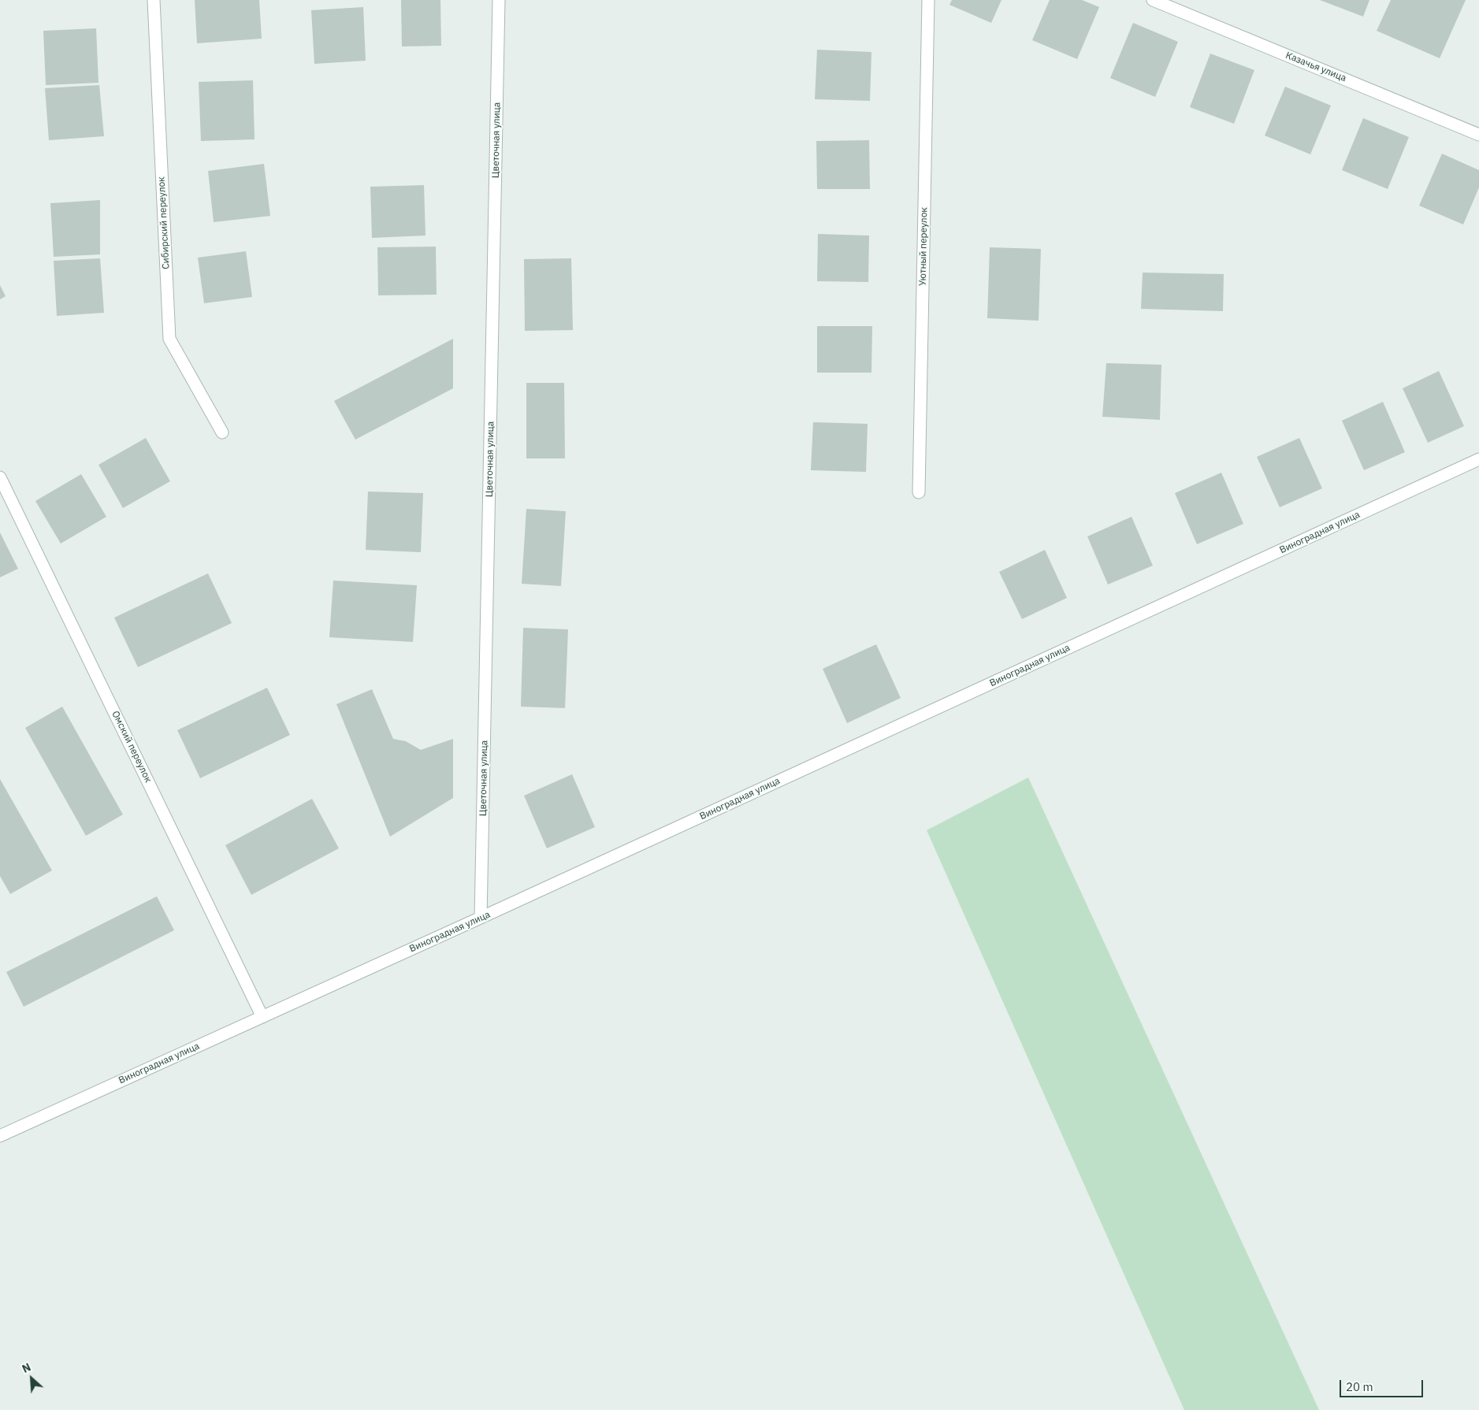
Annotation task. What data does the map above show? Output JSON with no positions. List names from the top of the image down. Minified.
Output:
{"streets":{"street":["Казачья улица","Цветочная улица","Сибирский переулок","Уютный переулок","Виноградная улица","Омский переулок"]},"crossings":[["Цветочная улица","Виноградная улица"],["Виноградная улица","Омский переулок"]],"scale_bar":"20 m","north":"top left"}
